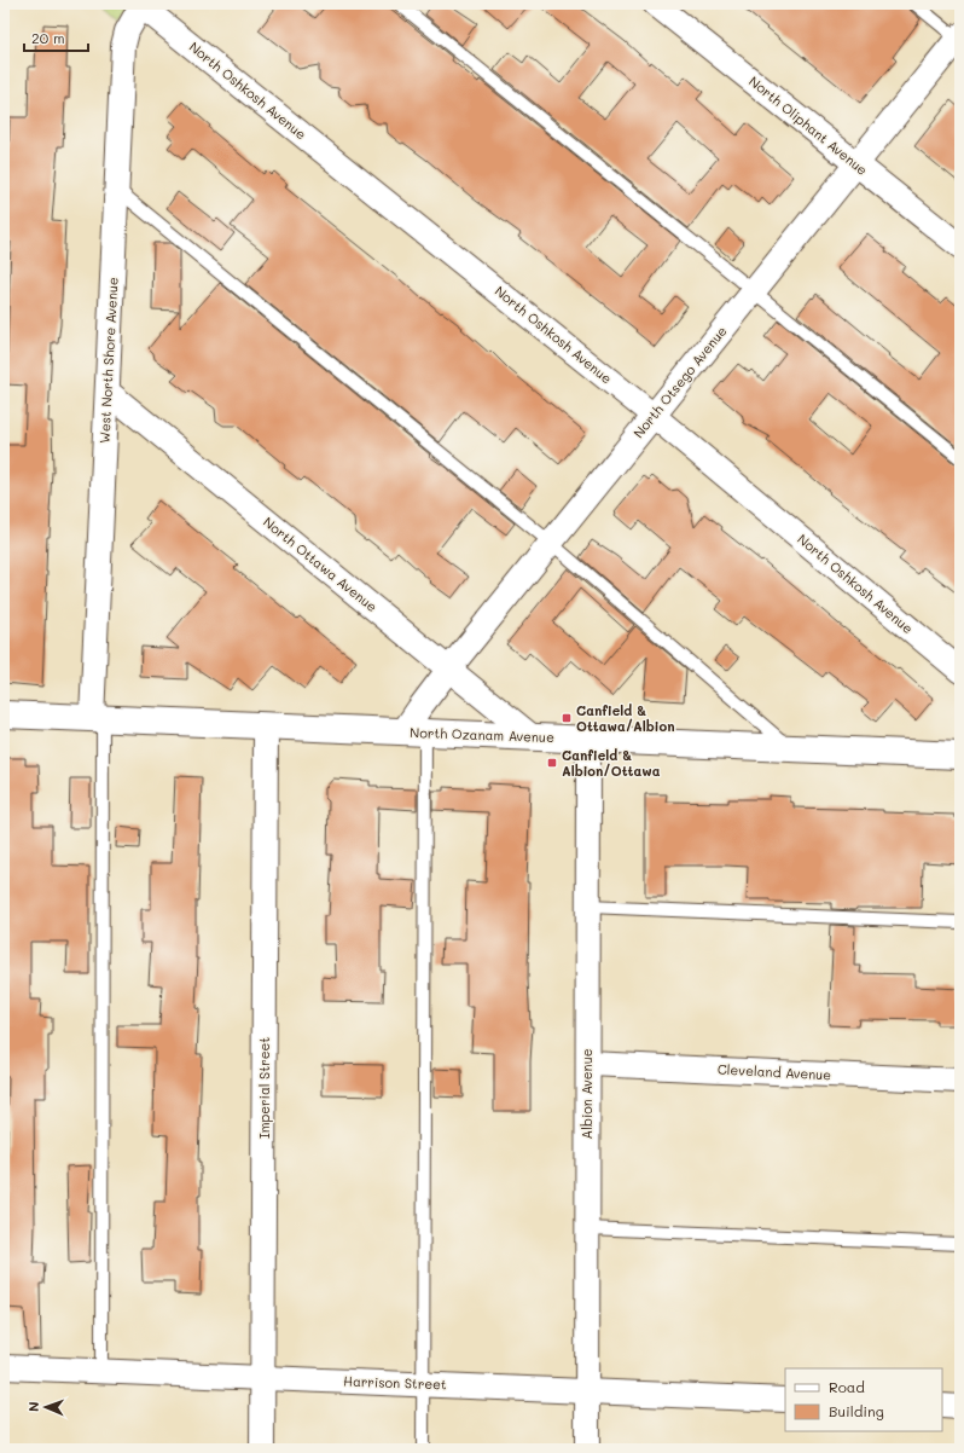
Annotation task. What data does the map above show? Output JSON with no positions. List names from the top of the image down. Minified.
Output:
{"streets":{"street":["North Oshkosh Avenue","North Oliphant Avenue","West North Shore Avenue","North Otsego Avenue","North Ottawa Avenue","North Ozanam Avenue","Cleveland Avenue","Imperial Street","Albion Avenue","Harrison Street"]},"crossings":[["North Oshkosh Avenue","West North Shore Avenue"],["North Oshkosh Avenue","North Otsego Avenue"],["North Oliphant Avenue","North Otsego Avenue"],["West North Shore Avenue","North Ottawa Avenue"],["West North Shore Avenue","North Ozanam Avenue"],["North Otsego Avenue","North Ottawa Avenue"],["North Otsego Avenue","North Ozanam Avenue"],["North Ottawa Avenue","North Ozanam Avenue"],["North Ozanam Avenue","Imperial Street"],["North Ozanam Avenue","Albion Avenue"],["Cleveland Avenue","Albion Avenue"],["Imperial Street","Harrison Street"],["Albion Avenue","Harrison Street"]],"places":{"transit":["Canfield & Ottawa/Albion","Canfield & Albion/Ottawa"]},"legend":["Road","Building"],"scale_bar":"20 m","north":"left"}
